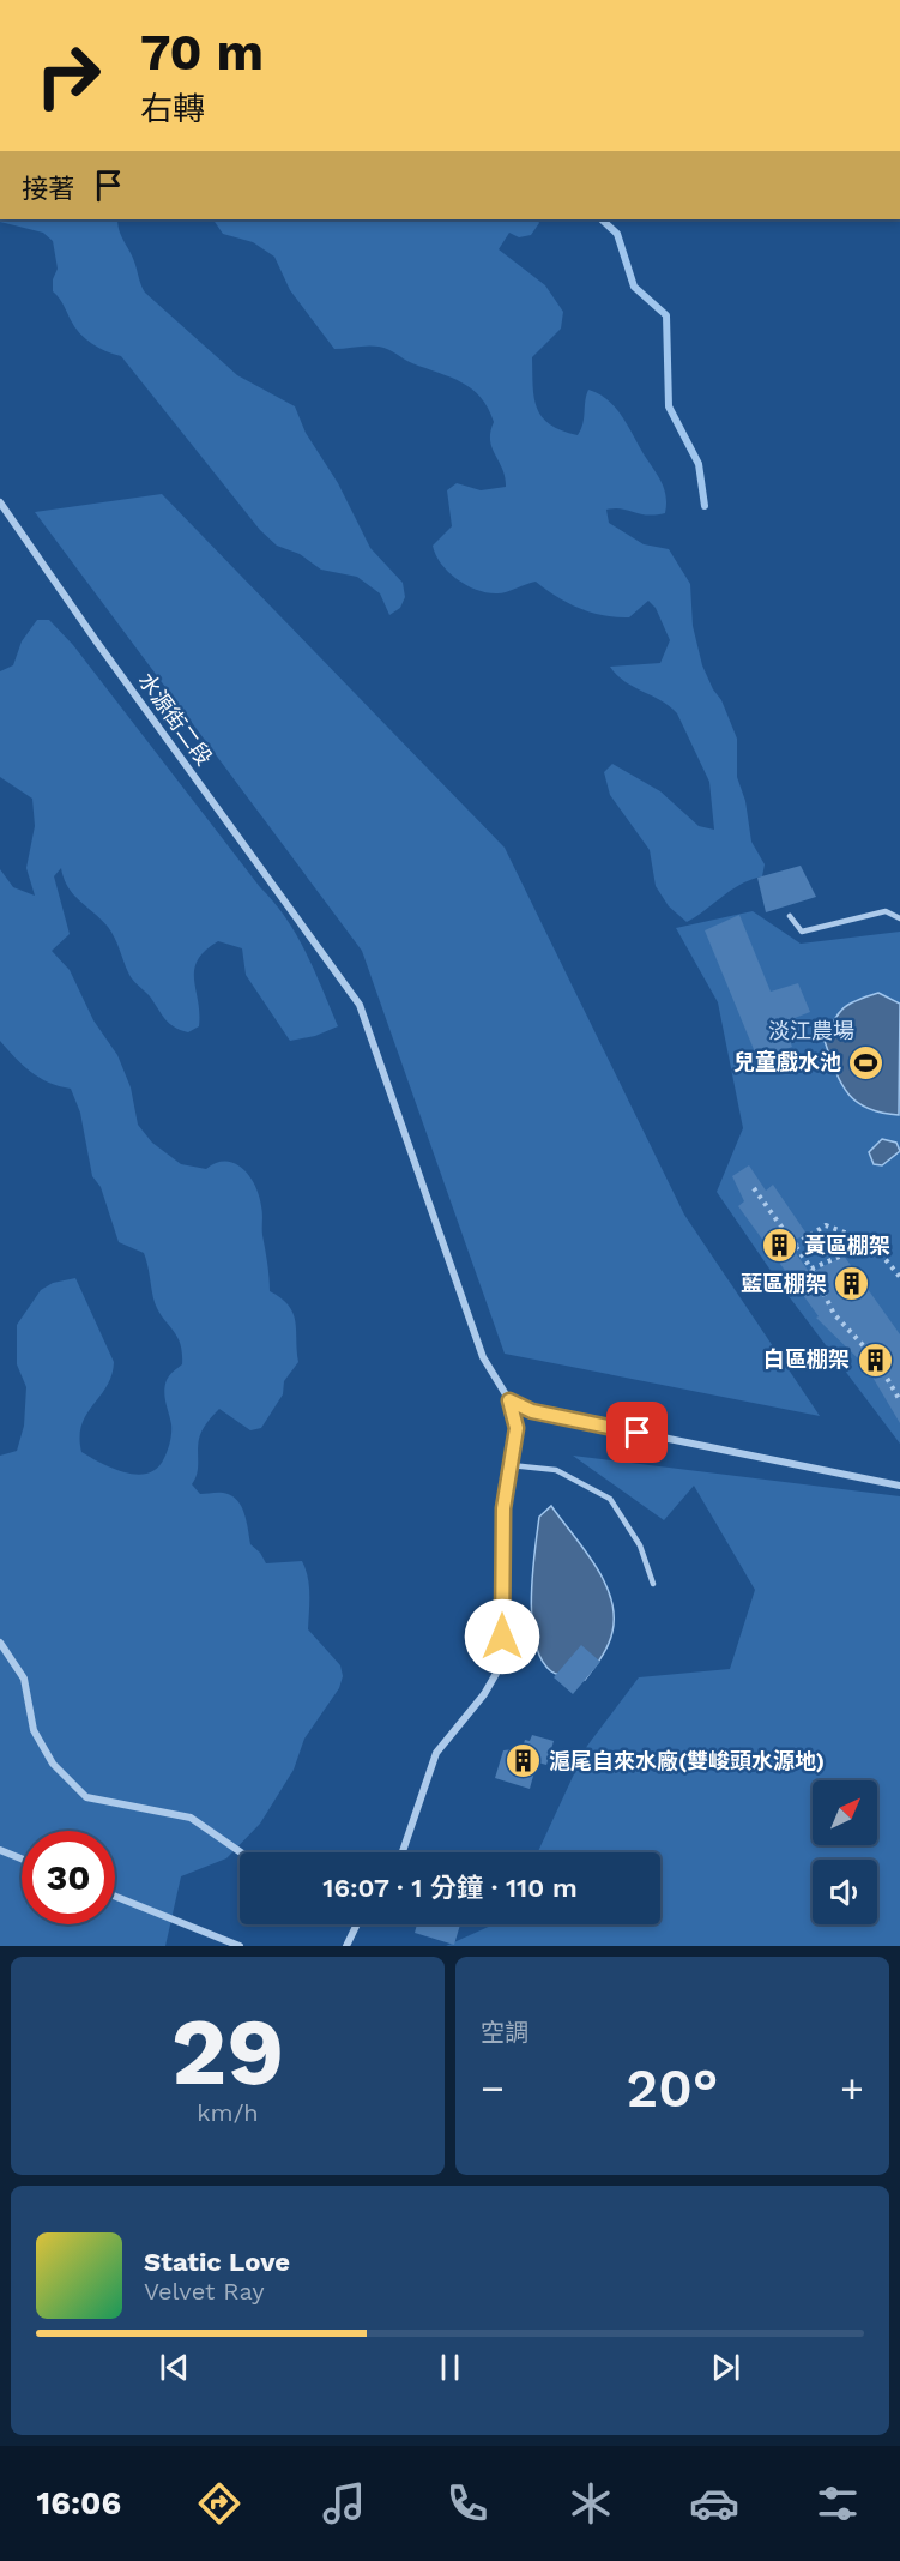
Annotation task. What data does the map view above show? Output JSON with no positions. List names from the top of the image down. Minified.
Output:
{"streets":{"street":["水源街二段"]},"parks":["淡江農場"],"places":{"sports":["兒童戲水池"],"building":["黃區棚架","藍區棚架","白區棚架","滬尾自來水廠(雙峻頭水源地)"]},"north":"top right","page":{"turn":["70 m","右轉"],"then":"接著","limit":"30","trip":"16:07 · 1 分鐘 · 110 m","tile":[["29","km/h"],"空調"],"heat":["−","20°","+"],"song":["Static Love","Velvet Ray"],"tabs":"16:06"}}
